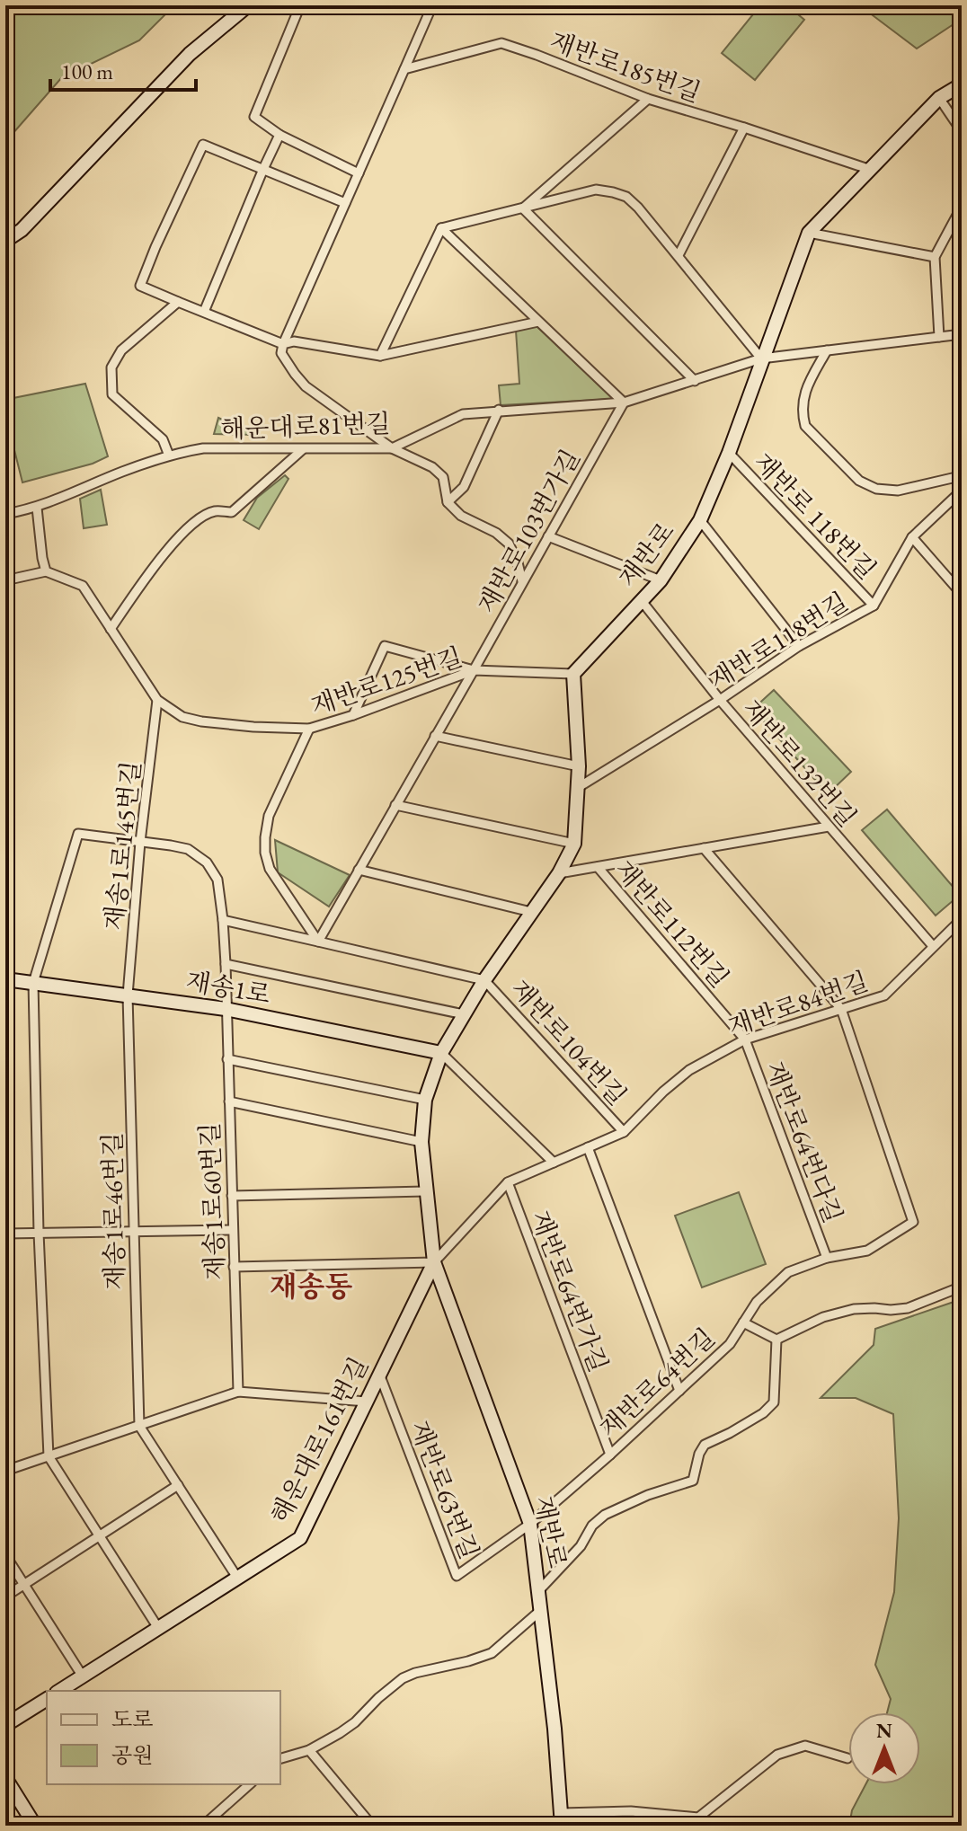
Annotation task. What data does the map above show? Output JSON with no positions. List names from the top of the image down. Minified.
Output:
{"streets":{"main road":["재반로","재송1로","해운대로161번길"],"street":["재반로185번길","해운대로81번길","재반로 118번길","재반로103번가길","재반로118번길","재반로125번길","재반로132번길","재송1로145번길","재반로112번길","재반로84번길","재반로104번길","재반로64번다길","재송1로60번길","재송1로46번길","재반로64번가길","재반로64번길","재반로63번길"]},"crossings":[["재반로185번길","재반로"],["해운대로81번길","재반로103번가길"],["해운대로81번길","재반로"],["재반로 118번길","재반로"],["재반로 118번길","재반로118번길"],["재반로103번가길","재반로125번길"],["재반로","재반로118번길"],["재반로","재반로125번길"],["재반로","재반로132번길"],["재반로","재반로112번길"],["재반로","재송1로"],["재반로","재반로84번길"],["재반로","재반로104번길"],["재반로","재반로64번길"],["재반로","해운대로161번길"],["재반로","재반로63번길"],["재반로118번길","재반로132번길"],["재반로125번길","재송1로145번길"],["재반로132번길","재반로112번길"],["재반로132번길","재반로84번길"],["재송1로145번길","재송1로"],["재송1로145번길","재송1로60번길"],["재송1로145번길","재송1로46번길"],["재반로112번길","재반로84번길"],["재반로112번길","재반로64번다길"],["재송1로","재송1로60번길"],["재송1로","재송1로46번길"],["재반로84번길","재반로104번길"],["재반로84번길","재반로64번다길"],["재반로84번길","재반로64번가길"],["재반로84번길","재반로64번길"],["재반로84번길","해운대로161번길"],["재반로64번다길","재반로64번길"],["재반로64번가길","재반로64번길"],["재반로64번길","재반로63번길"],["해운대로161번길","재반로63번길"]],"districts":["재송동"],"legend":["도로","공원"],"scale_bar":"100 m","north":"top"}
